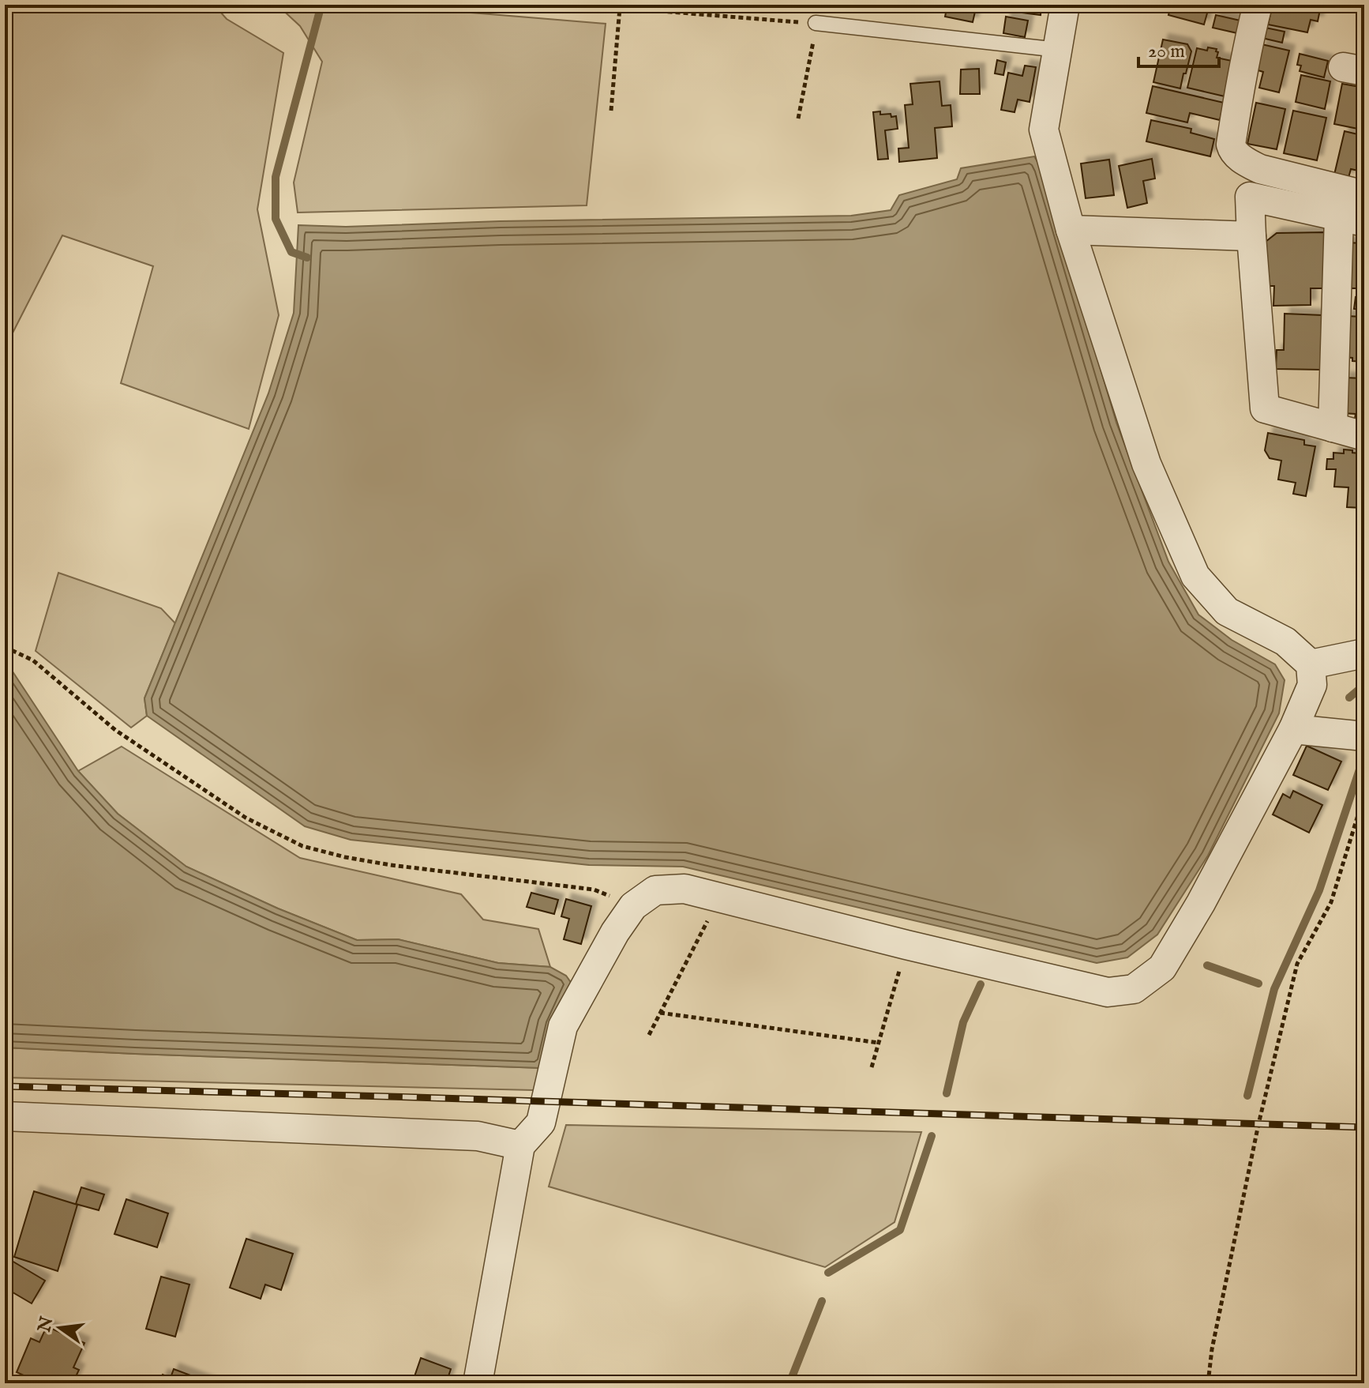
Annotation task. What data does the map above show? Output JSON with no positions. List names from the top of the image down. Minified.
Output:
{"scale_bar":"20 m","north":"left"}
